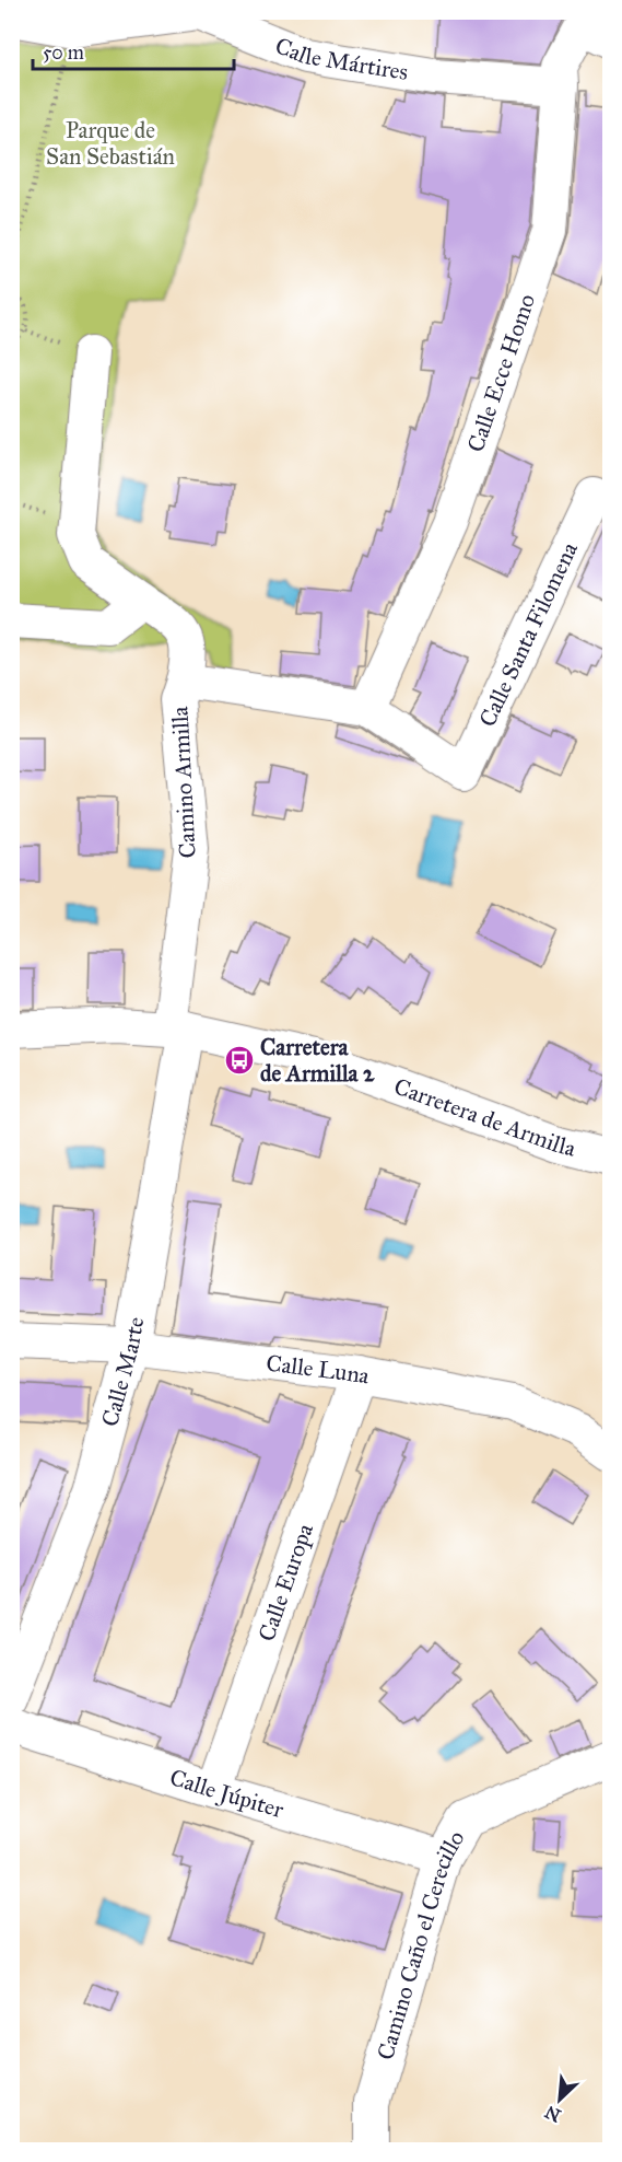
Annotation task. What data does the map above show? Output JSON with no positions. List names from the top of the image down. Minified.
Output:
{"streets":{"street":["Calle Mártires","Calle Ecce Homo","Calle Santa Filomena","Camino Armilla","Carretera de Armilla","Calle Marte","Calle Luna","Calle Europa","Calle Júpiter","Camino Caño el Cerecillo"]},"crossings":[["Calle Mártires","Calle Ecce Homo"],["Calle Ecce Homo","Camino Armilla"],["Calle Santa Filomena","Camino Armilla"],["Camino Armilla","Carretera de Armilla"],["Camino Armilla","Calle Marte"],["Carretera de Armilla","Calle Marte"],["Calle Marte","Calle Luna"],["Calle Luna","Calle Europa"],["Calle Europa","Calle Júpiter"],["Calle Júpiter","Camino Caño el Cerecillo"]],"parks":["Parque de San Sebastián"],"places":{"bus stop":["Carretera de Armilla 2"]},"scale_bar":"50 m","north":"bottom left"}
